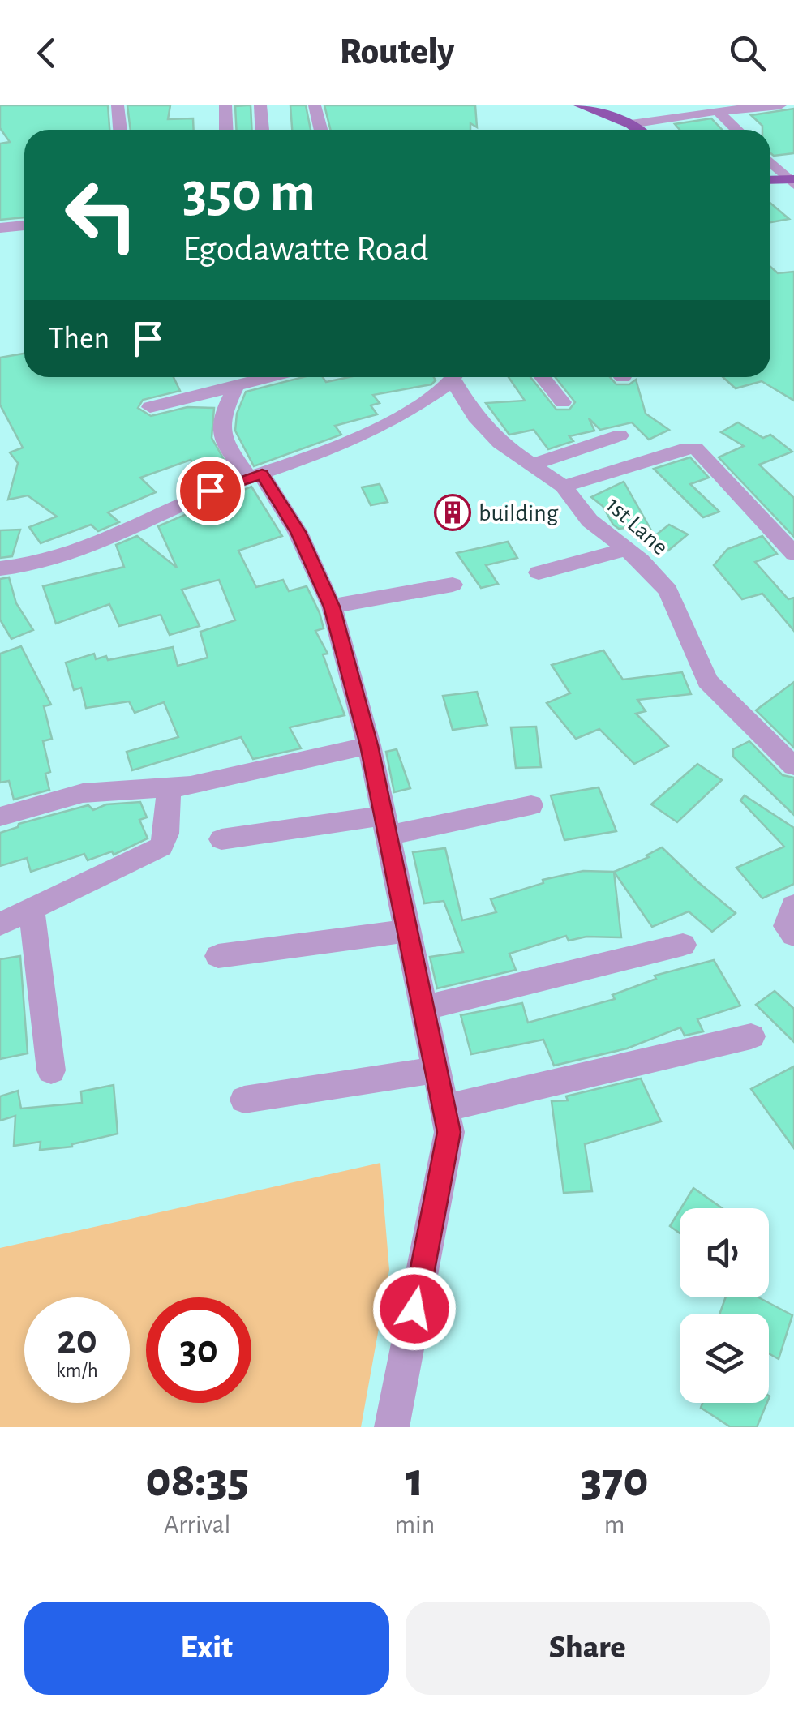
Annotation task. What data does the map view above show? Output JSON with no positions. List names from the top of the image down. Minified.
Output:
{"streets":{"street":["1st Lane"]},"places":{"building":["building"]},"page":{"header":"Routely","turn":["350 m","Egodawatte Road"],"then":"Then","speed":"20 km/h","limit":"30","eta":["08:35","Arrival","1","min","370","m"],"buttons":["Exit","Share"]}}
